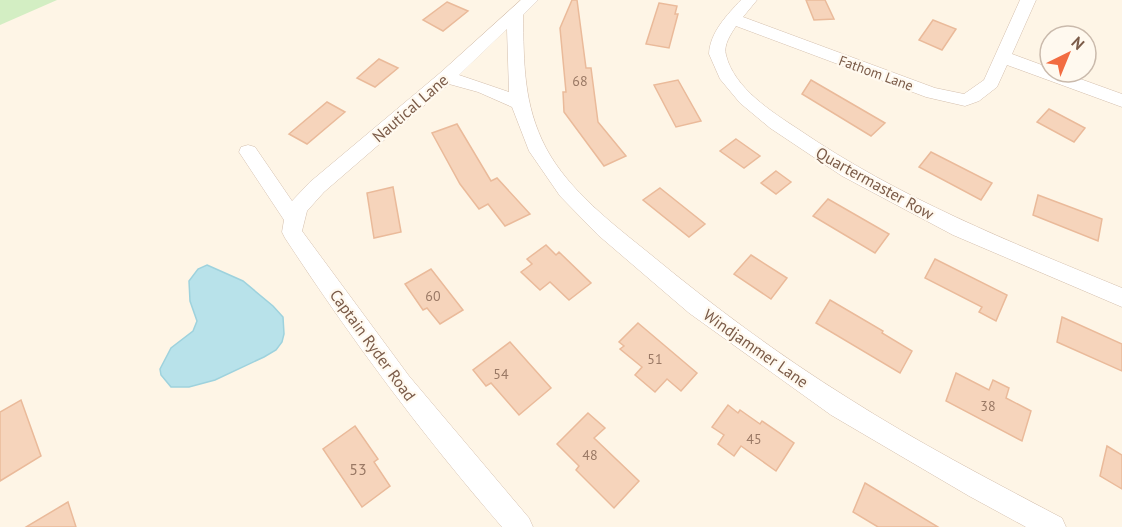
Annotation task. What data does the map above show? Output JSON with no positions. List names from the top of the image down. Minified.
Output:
{"streets":{"street":["Fathom Lane","Nautical Lane","Quartermaster Row","Captain Ryder Road","Windjammer Lane"]},"crossings":[["Fathom Lane","Quartermaster Row"],["Nautical Lane","Captain Ryder Road"],["Nautical Lane","Windjammer Lane"]],"house_numbers":["68","60","51","54","38","45","48","53"],"north":"top right"}
